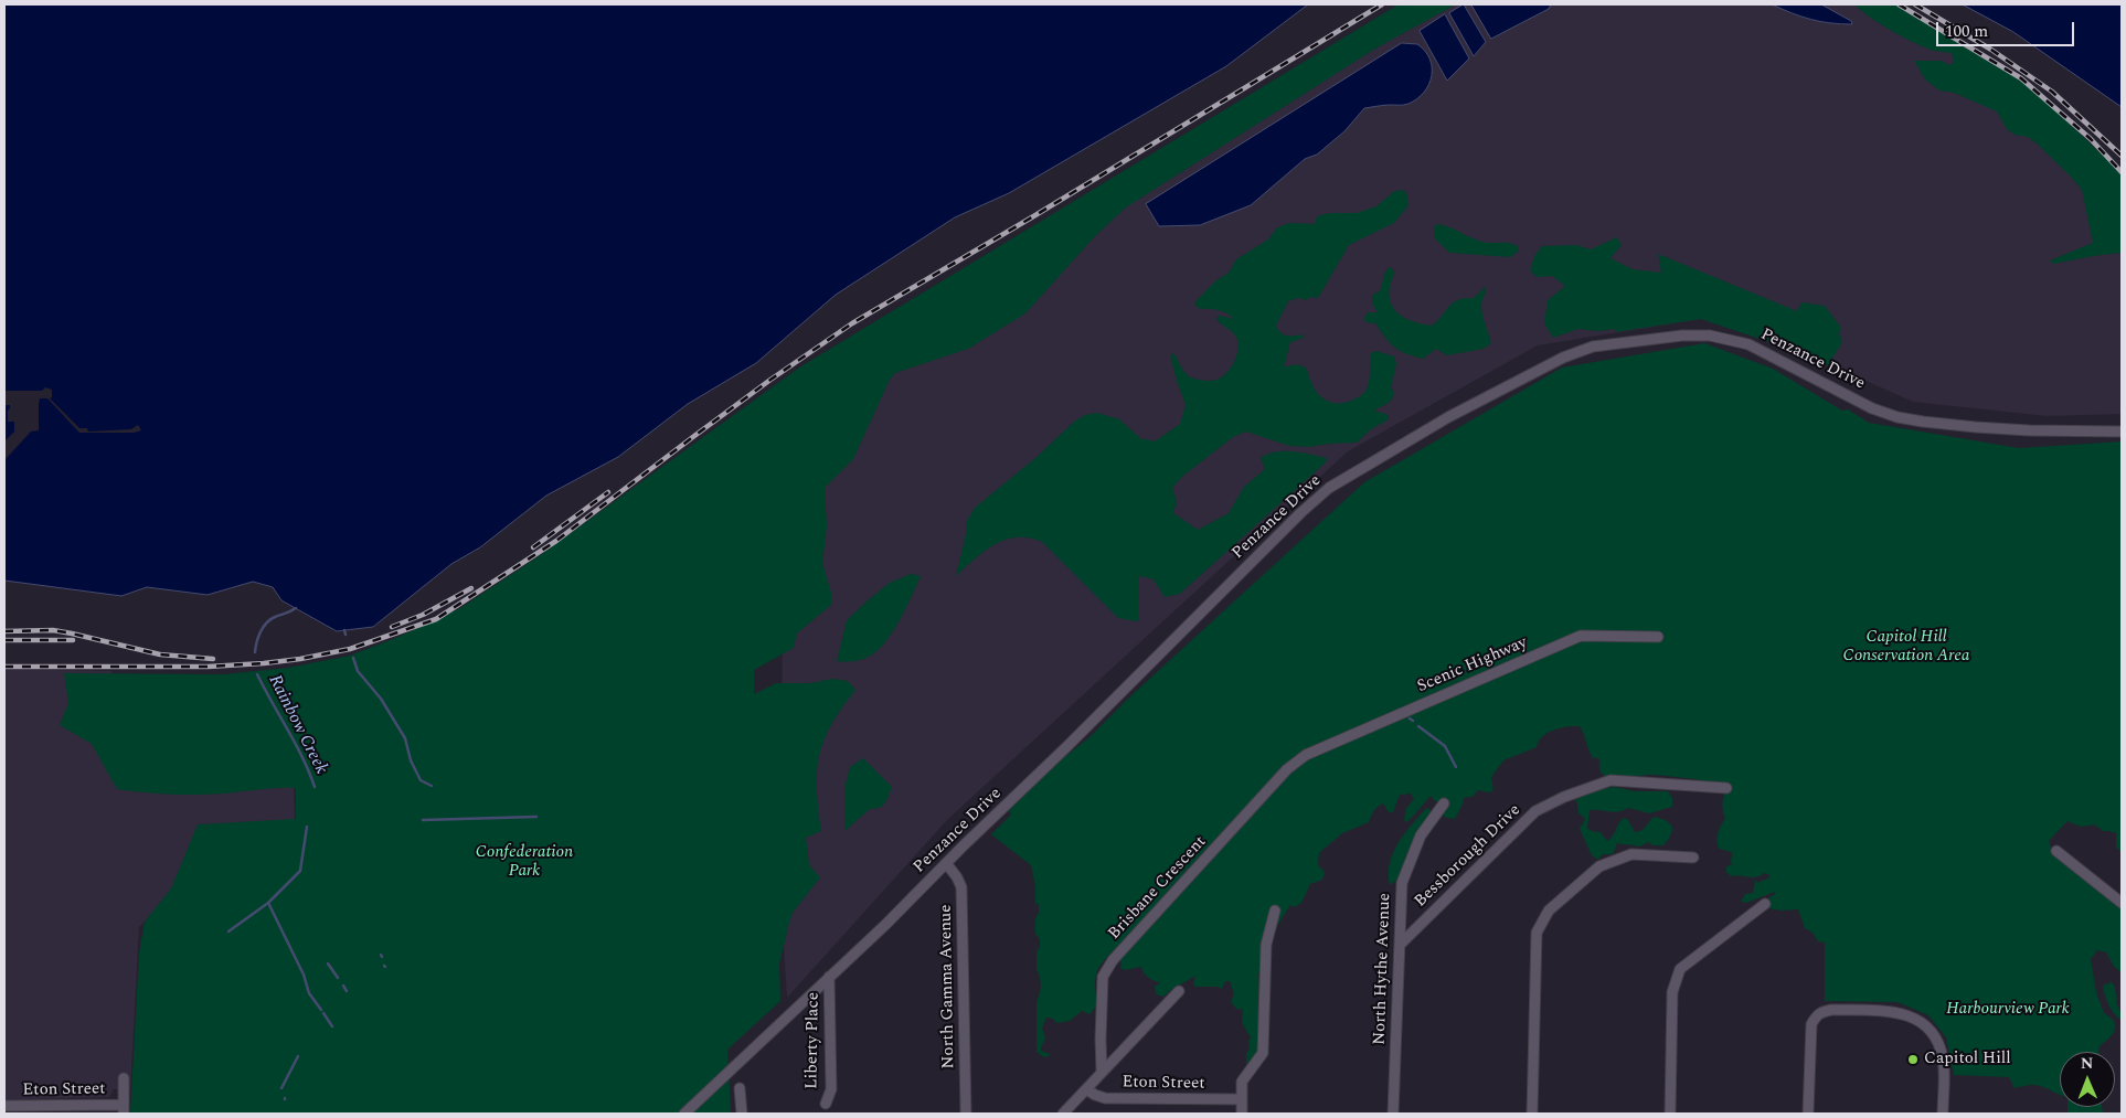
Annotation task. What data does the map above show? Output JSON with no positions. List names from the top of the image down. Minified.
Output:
{"streets":{"street":["Penzance Drive","Scenic Highway","Bessborough Drive","Brisbane Crescent","North Hythe Avenue","North Gamma Avenue","Liberty Place","Eton Street"]},"crossings":[["Penzance Drive","North Gamma Avenue"],["Penzance Drive","Liberty Place"],["Scenic Highway","Brisbane Crescent"],["Bessborough Drive","North Hythe Avenue"]],"water":["Rainbow Creek"],"parks":["Capitol Hill Conservation Area","Confederation Park","Harbourview Park"],"places":["Capitol Hill"],"scale_bar":"100 m","north":"top"}
